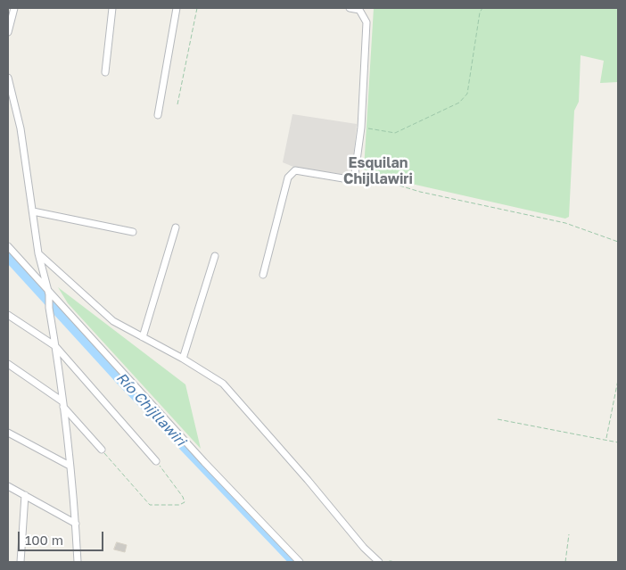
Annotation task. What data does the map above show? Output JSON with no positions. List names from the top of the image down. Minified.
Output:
{"districts":["Esquilan Chijllawiri"],"water":["Río Chijllawiri"],"scale_bar":"100 m"}
